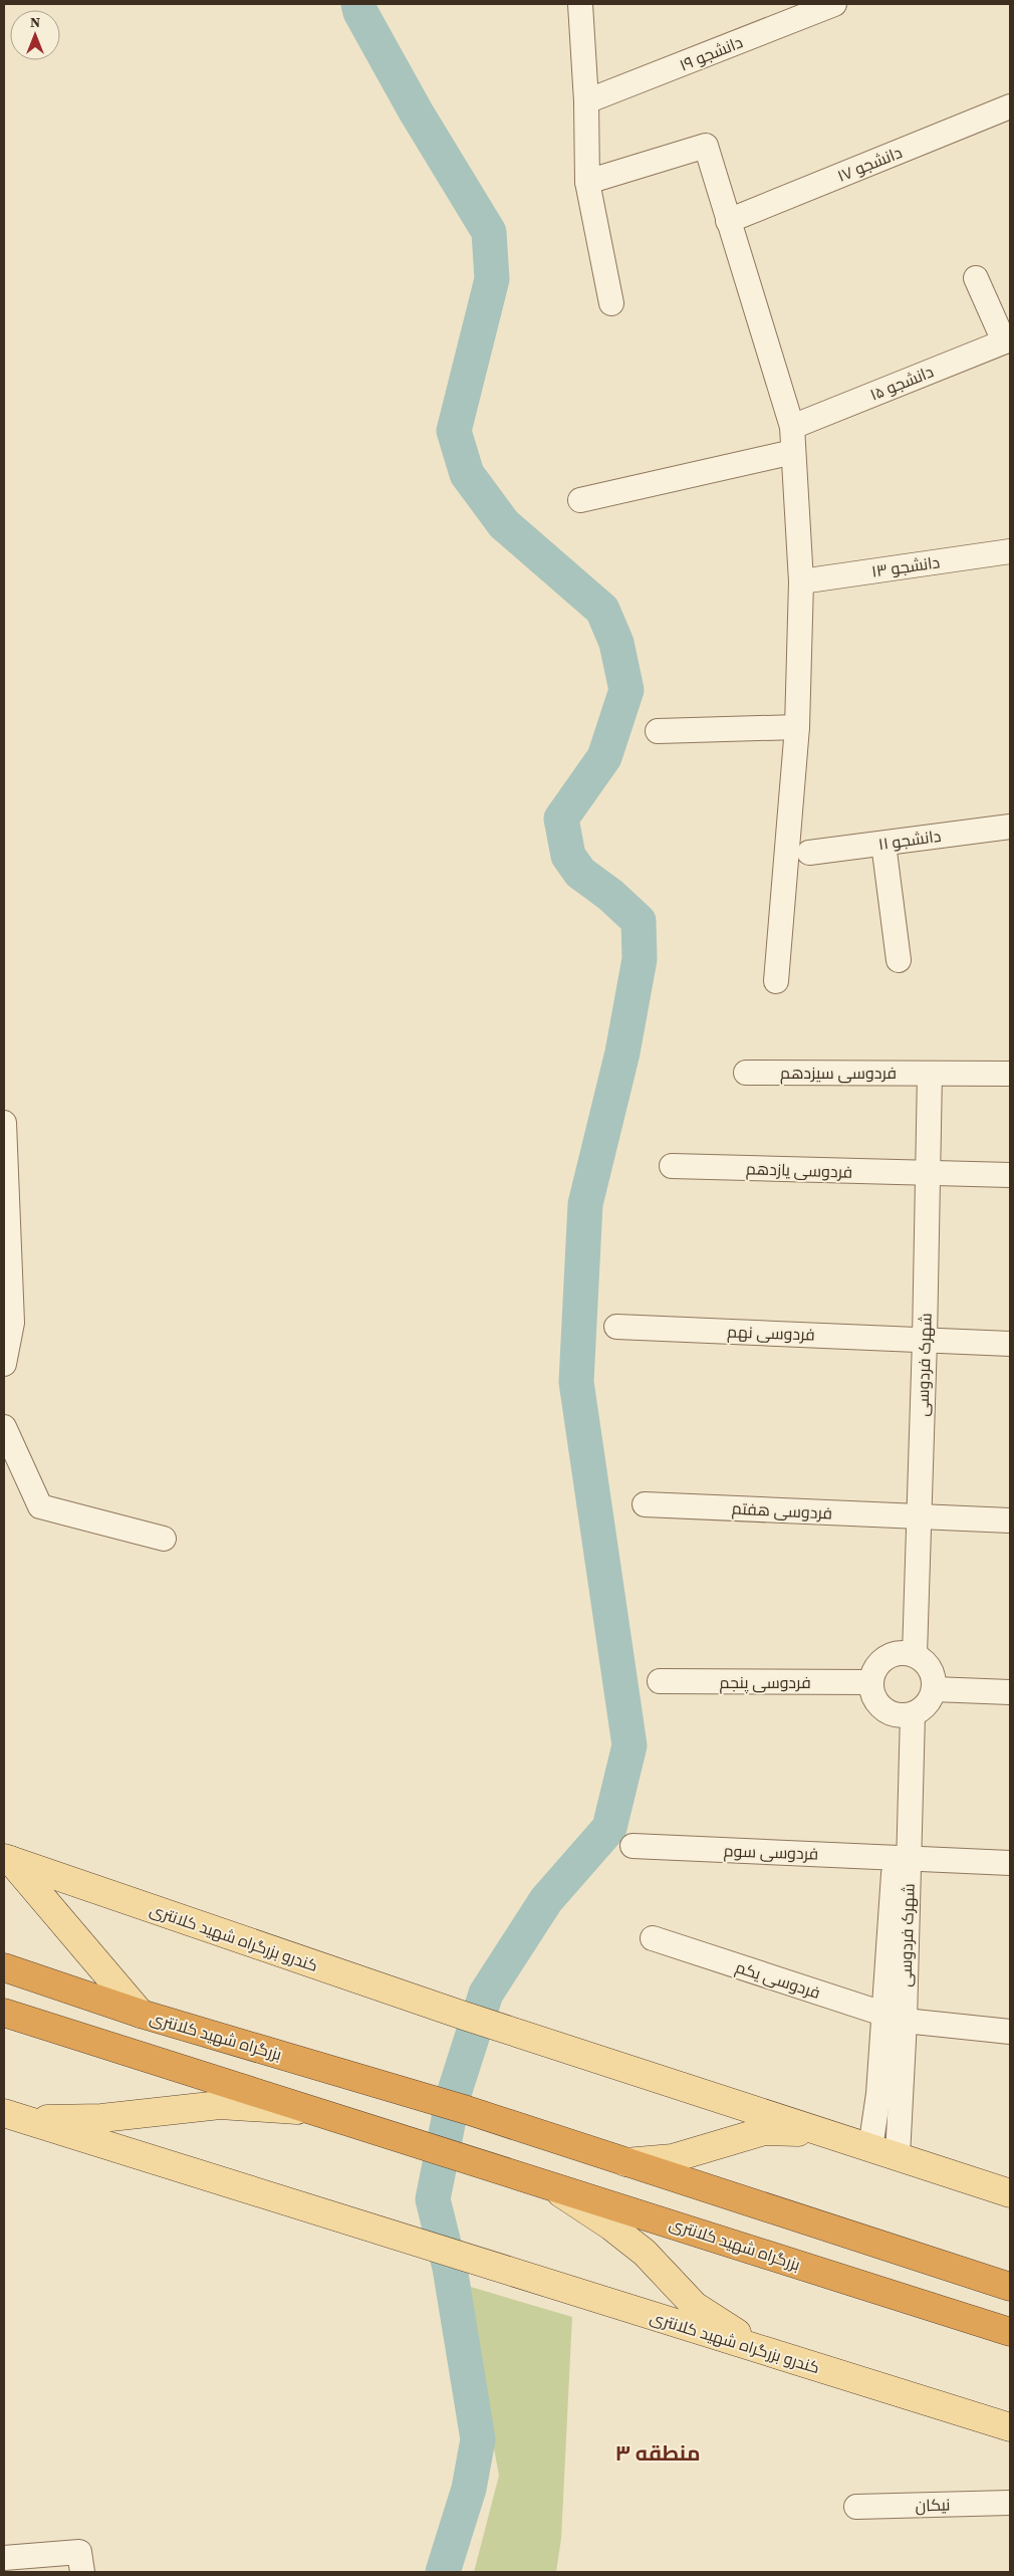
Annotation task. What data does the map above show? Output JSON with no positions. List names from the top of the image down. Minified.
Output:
{"streets":{"highway":["بزرگراه شهید کلانتری"],"main road":["کندرو بزرگراه شهید کلانتری"],"street":["دانشجو ۱۹","دانشجو ۱۷","دانشجو ۱۵","دانشجو ۱۳","دانشجو ۱۱","فردوسی سیزدهم","فردوسی یازدهم","فردوسی نهم","شهرک فردوسی","فردوسی هفتم","فردوسی پنجم","فردوسی سوم","فردوسی یکم","نیکان"]},"crossings":[["فردوسی سیزدهم","شهرک فردوسی"],["فردوسی یازدهم","شهرک فردوسی"],["فردوسی نهم","شهرک فردوسی"],["شهرک فردوسی","فردوسی هفتم"],["شهرک فردوسی","فردوسی پنجم"],["شهرک فردوسی","فردوسی سوم"],["شهرک فردوسی","فردوسی یکم"]],"districts":["منطقه ۳"],"north":"top"}
